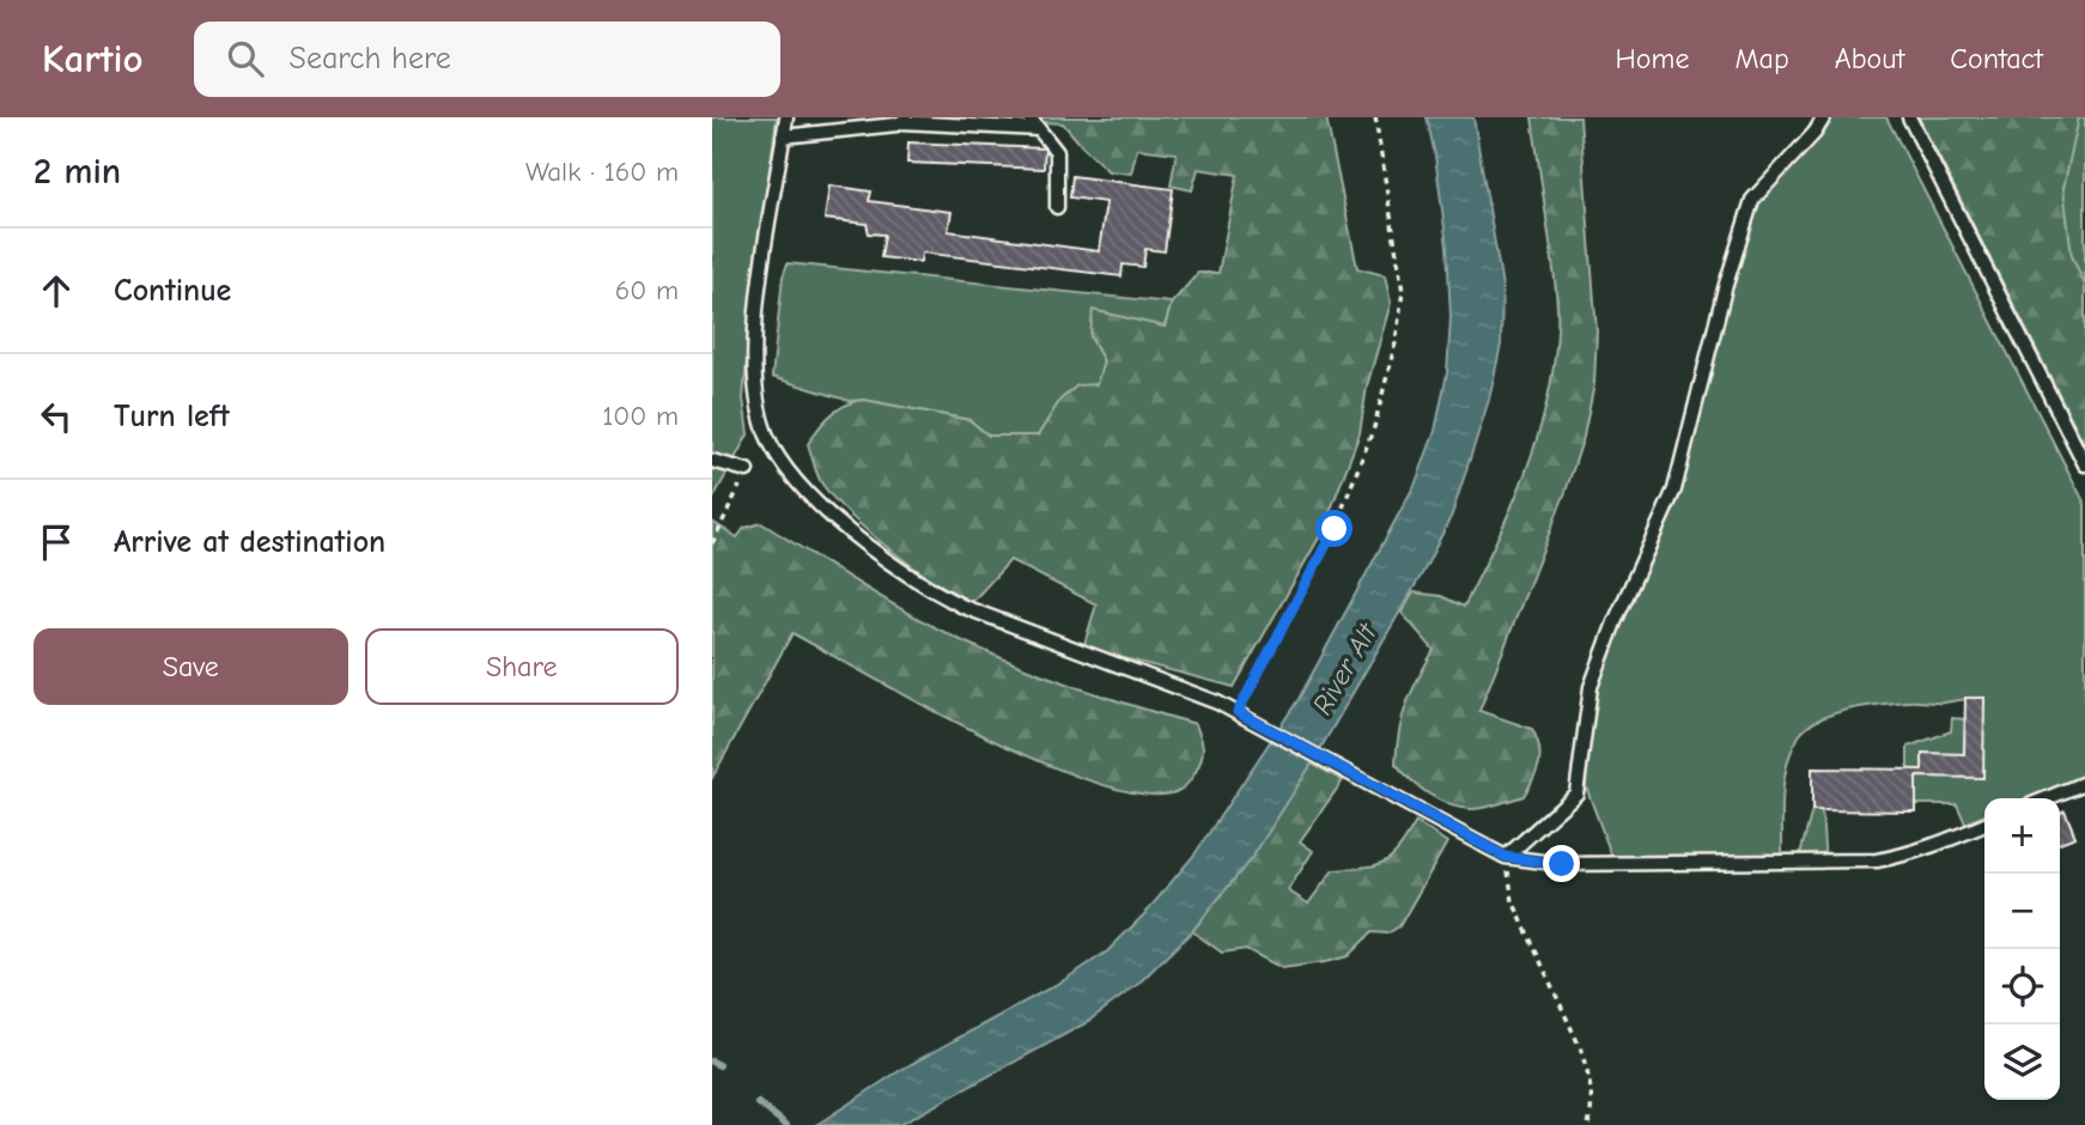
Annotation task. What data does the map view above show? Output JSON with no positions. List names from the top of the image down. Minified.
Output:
{"water":["River Alt"],"page":{"header":"Kartio","search":"Search here","nav":["Home","Map","About","Contact"],"heading":["2 min","Walk · 160 m"],"list":[["Continue","60 m"],["Turn left","100 m"],"Arrive at destination"],"buttons":["Save","Share"],"map_buttons":["+","−"]}}
